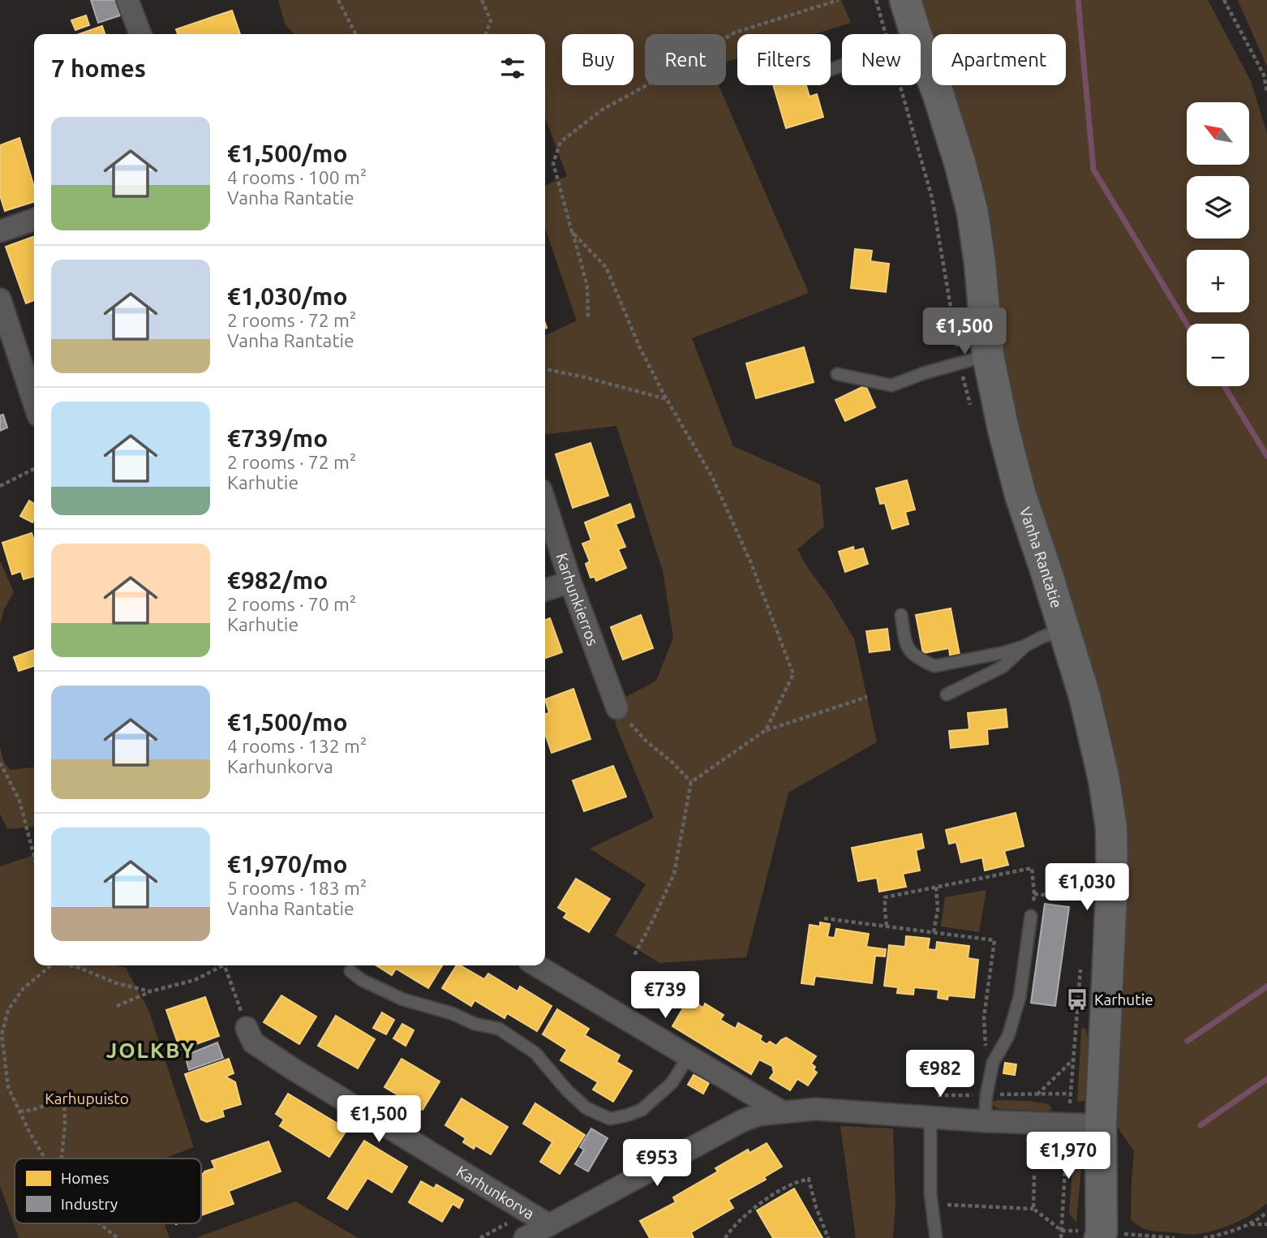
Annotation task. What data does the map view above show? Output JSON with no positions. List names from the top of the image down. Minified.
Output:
{"streets":{"main road":["Vanha Rantatie"],"street":["Karhunkierros","Karhunkorva"]},"districts":["JOLKBY"],"parks":["Karhupuisto"],"places":{"bus stop":["Karhutie"]},"legend":["Homes","Industry"],"north":"top left","page":{"chip":["Buy","Rent","Filters","New","Apartment"],"heading":"7 homes","map_buttons":["+","−"],"list":[{"name":"€1,500/mo","note":"4 rooms · 100 m² · Vanha Rantatie"},{"name":"€1,030/mo","note":"2 rooms · 72 m² · Vanha Rantatie"},{"name":"€739/mo","note":"2 rooms · 72 m² · Karhutie"},{"name":"€982/mo","note":"2 rooms · 70 m² · Karhutie"},{"name":"€1,500/mo","note":"4 rooms · 132 m² · Karhunkorva"},{"name":"€1,970/mo","note":"5 rooms · 183 m² · Vanha Rantatie"}],"price":["€1,500","€1,030","€739","€982","€1,500","€1,970","€953"]}}
